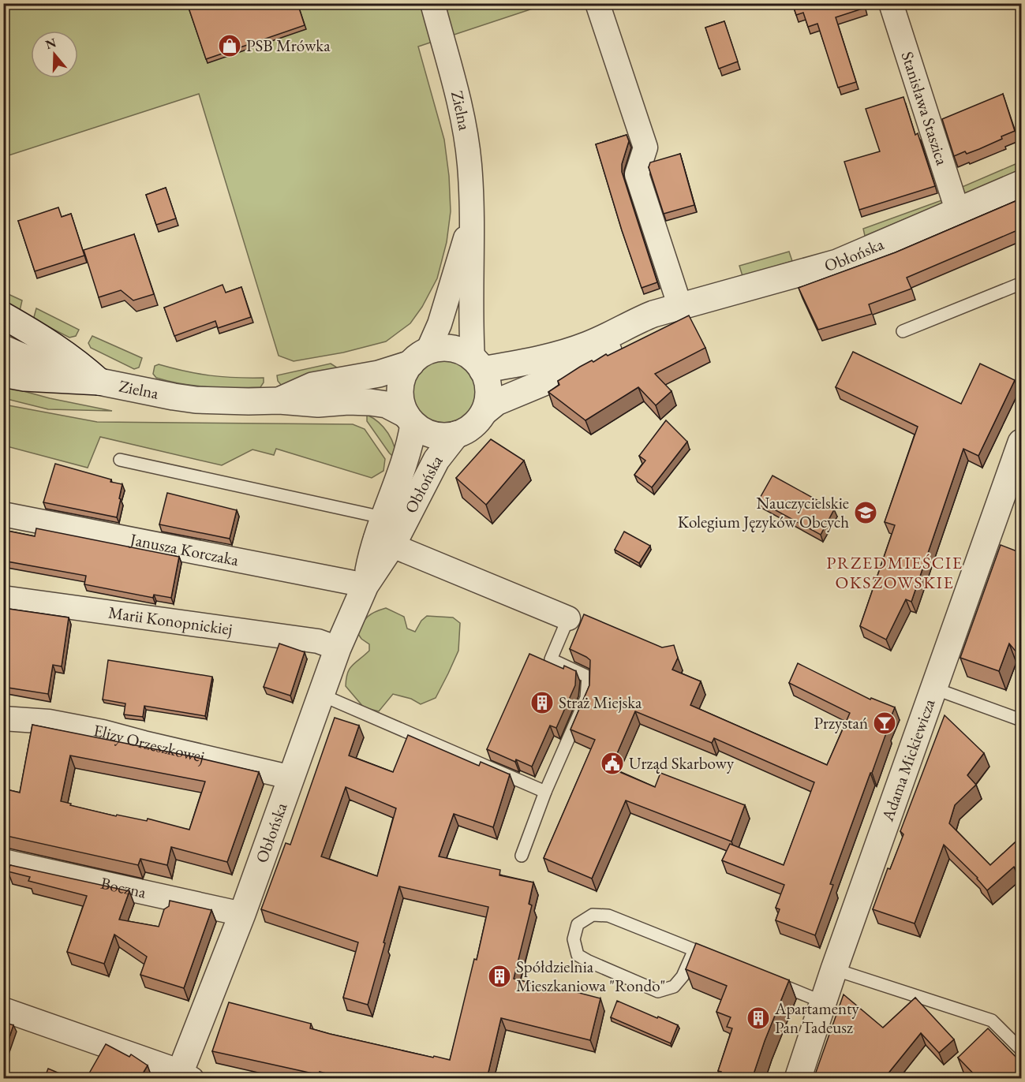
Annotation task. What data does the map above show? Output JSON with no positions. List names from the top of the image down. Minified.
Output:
{"streets":{"street":["Stanisława Staszica","Zielna","Obłońska","Janusza Korczaka","Marii Konopnickiej","Elizy Orzeszkowej","Adama Mickiewicza","Boczna"]},"crossings":[["Stanisława Staszica","Obłońska"],["Zielna","Obłońska"],["Obłońska","Janusza Korczaka"],["Obłońska","Marii Konopnickiej"],["Obłońska","Elizy Orzeszkowej"],["Obłońska","Boczna"]],"districts":["PRZEDMIEŚCIE OKSZOWSKIE"],"places":{"shop":["PSB Mrówka"],"school or university":["Nauczycielskie Kolegium Języków Obcych"],"building":["Straż Miejska","Spółdzielnia Mieszkaniowa \"Rondo\"","Apartamenty Pan Tadeusz"],"bar":["Przystań"],"public building":["Urząd Skarbowy"]},"north":"top"}
